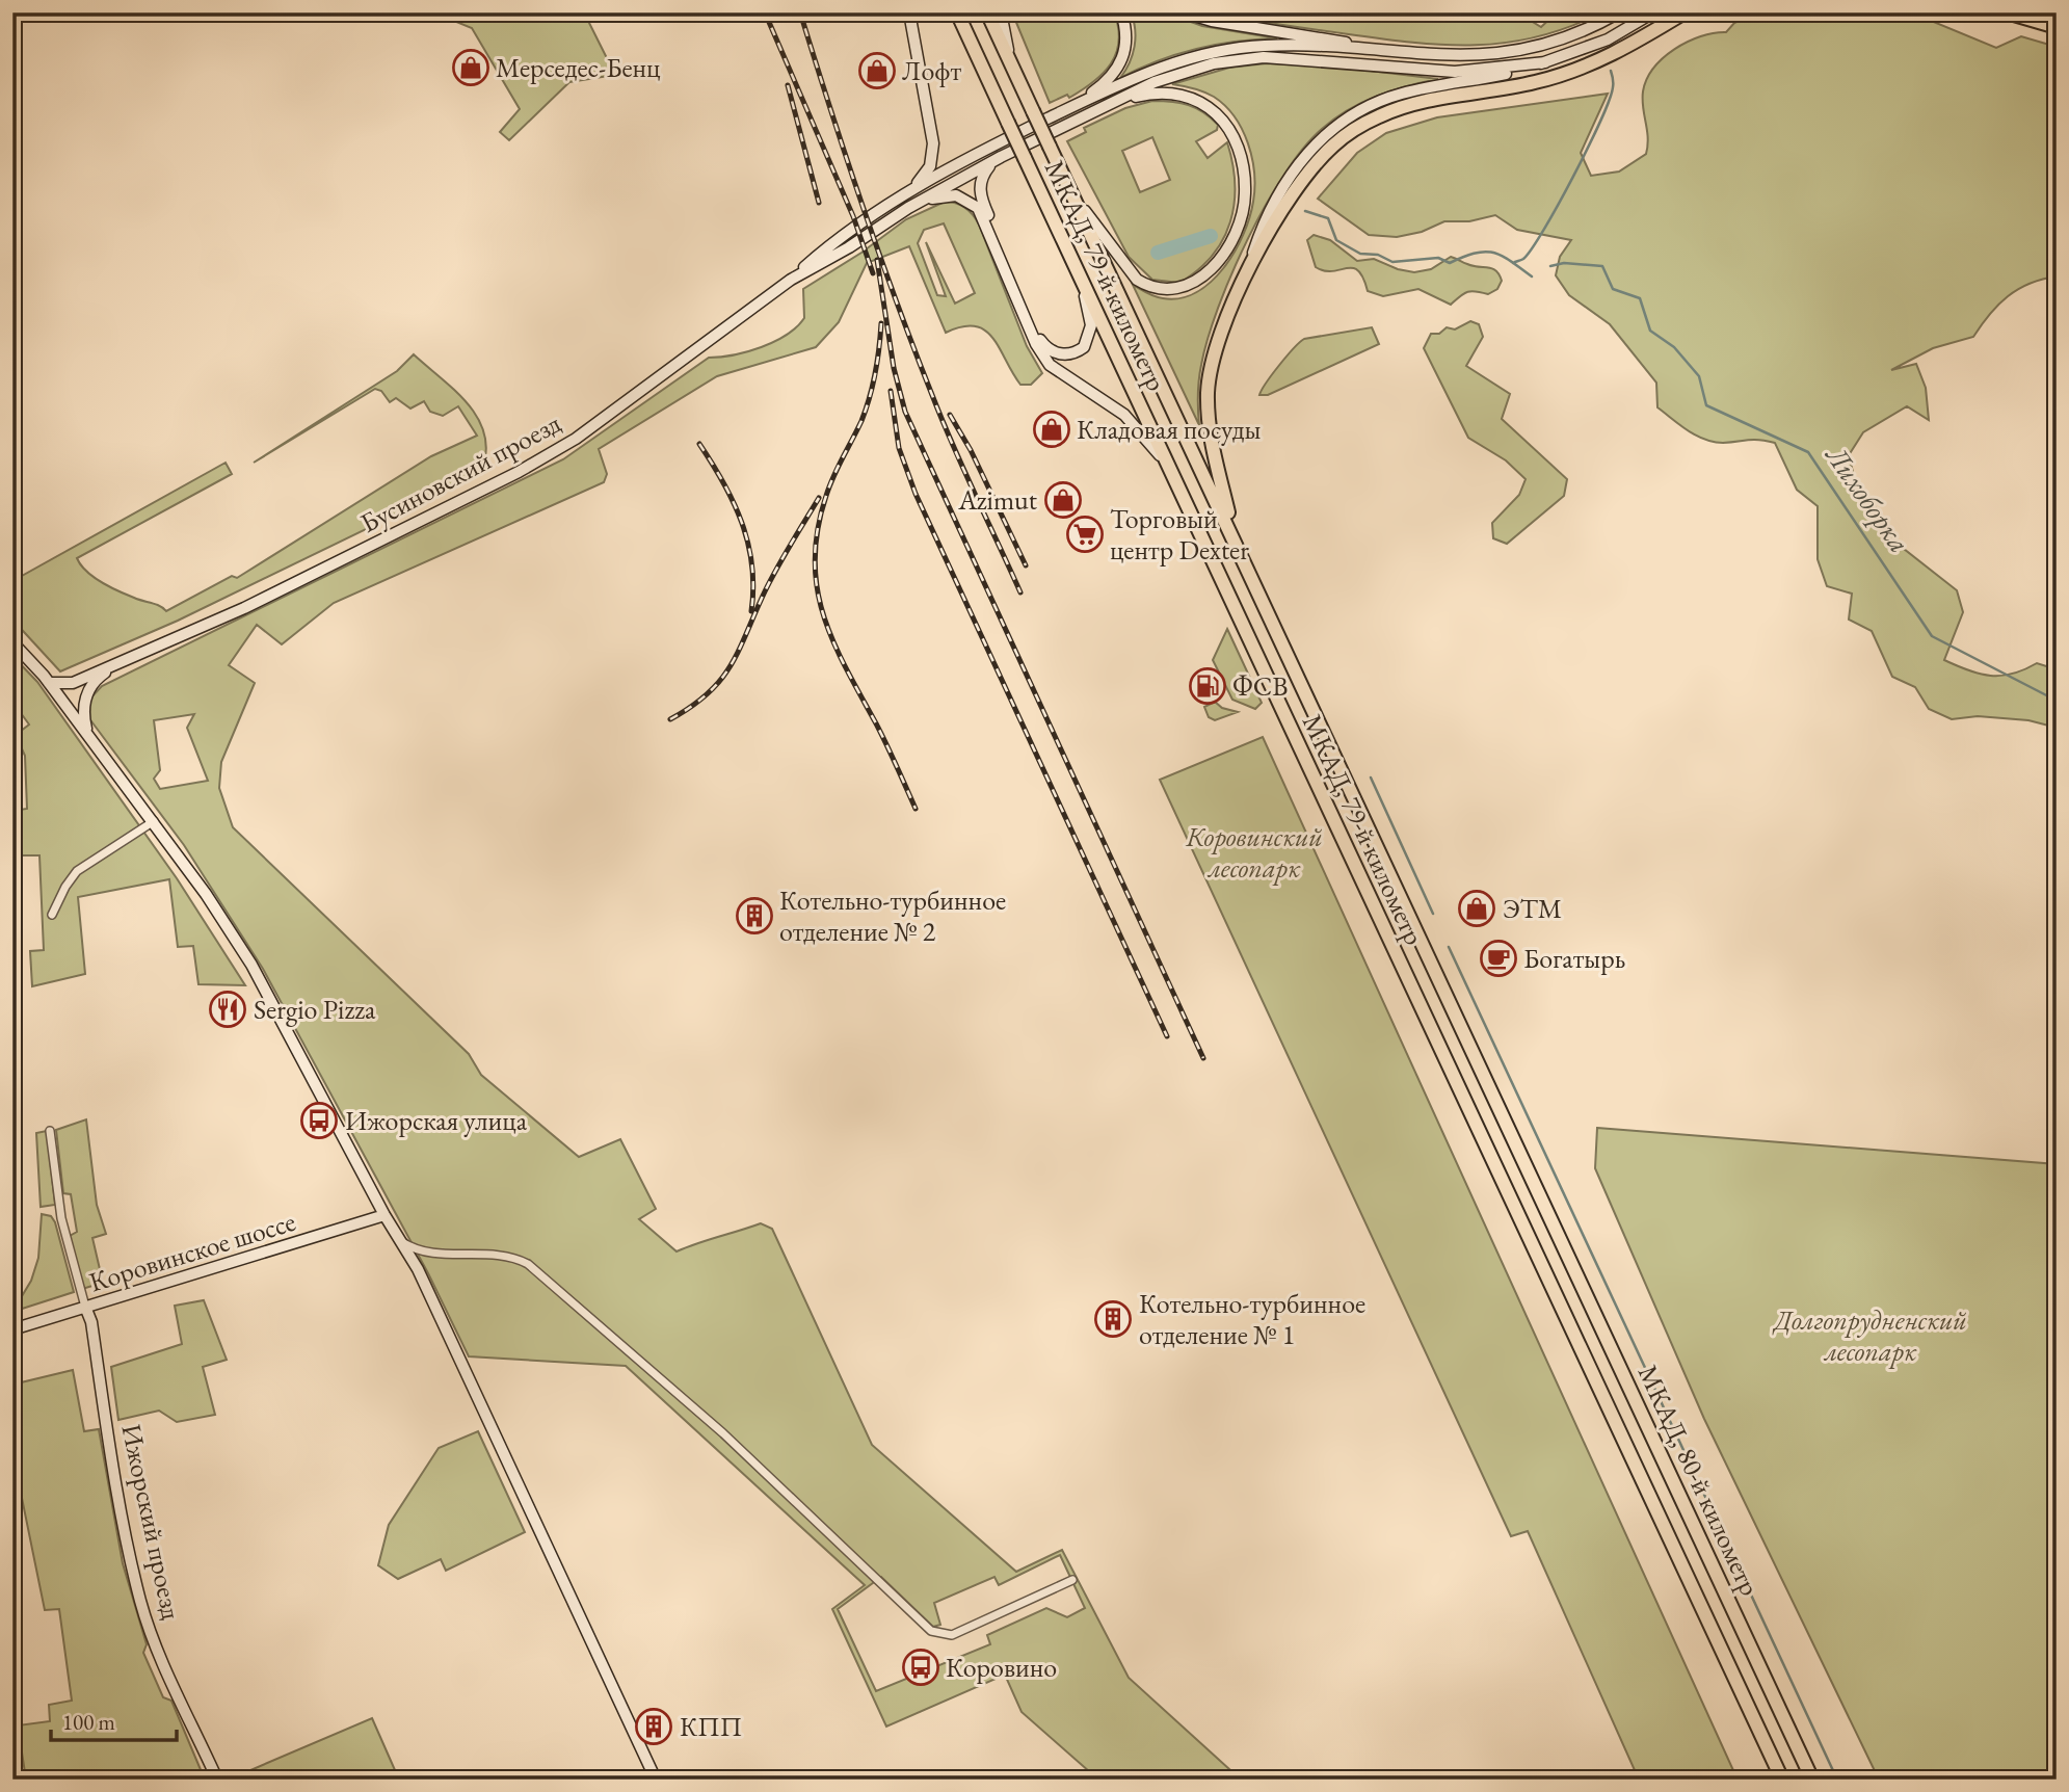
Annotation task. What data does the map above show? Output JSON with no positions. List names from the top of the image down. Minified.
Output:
{"streets":{"highway":["МКАД, 79-й километр","МКАД, 80-й километр"],"main road":["Бусиновский проезд","Коровинское шоссе","Ижорский проезд"]},"crossings":[["МКАД, 79-й километр","МКАД, 80-й километр"],["Коровинское шоссе","Ижорский проезд"]],"water":["Лихоборка"],"parks":["Коровинский лесопарк","Долгопрудненский лесопарк"],"places":{"shop":["Мерседес-Бенц","Лофт","Кладовая посуды","Azimut","ЭТМ"],"supermarket":["Торговый центр Dexter"],"fuel station":["ФСВ"],"building":["Котельно-турбинное отделение № 2","Котельно-турбинное отделение № 1","КПП"],"cafe":["Богатырь"],"restaurant":["Sergio Pizza"],"bus stop":["Ижорская улица","Коровино"]},"scale_bar":"100 m"}
